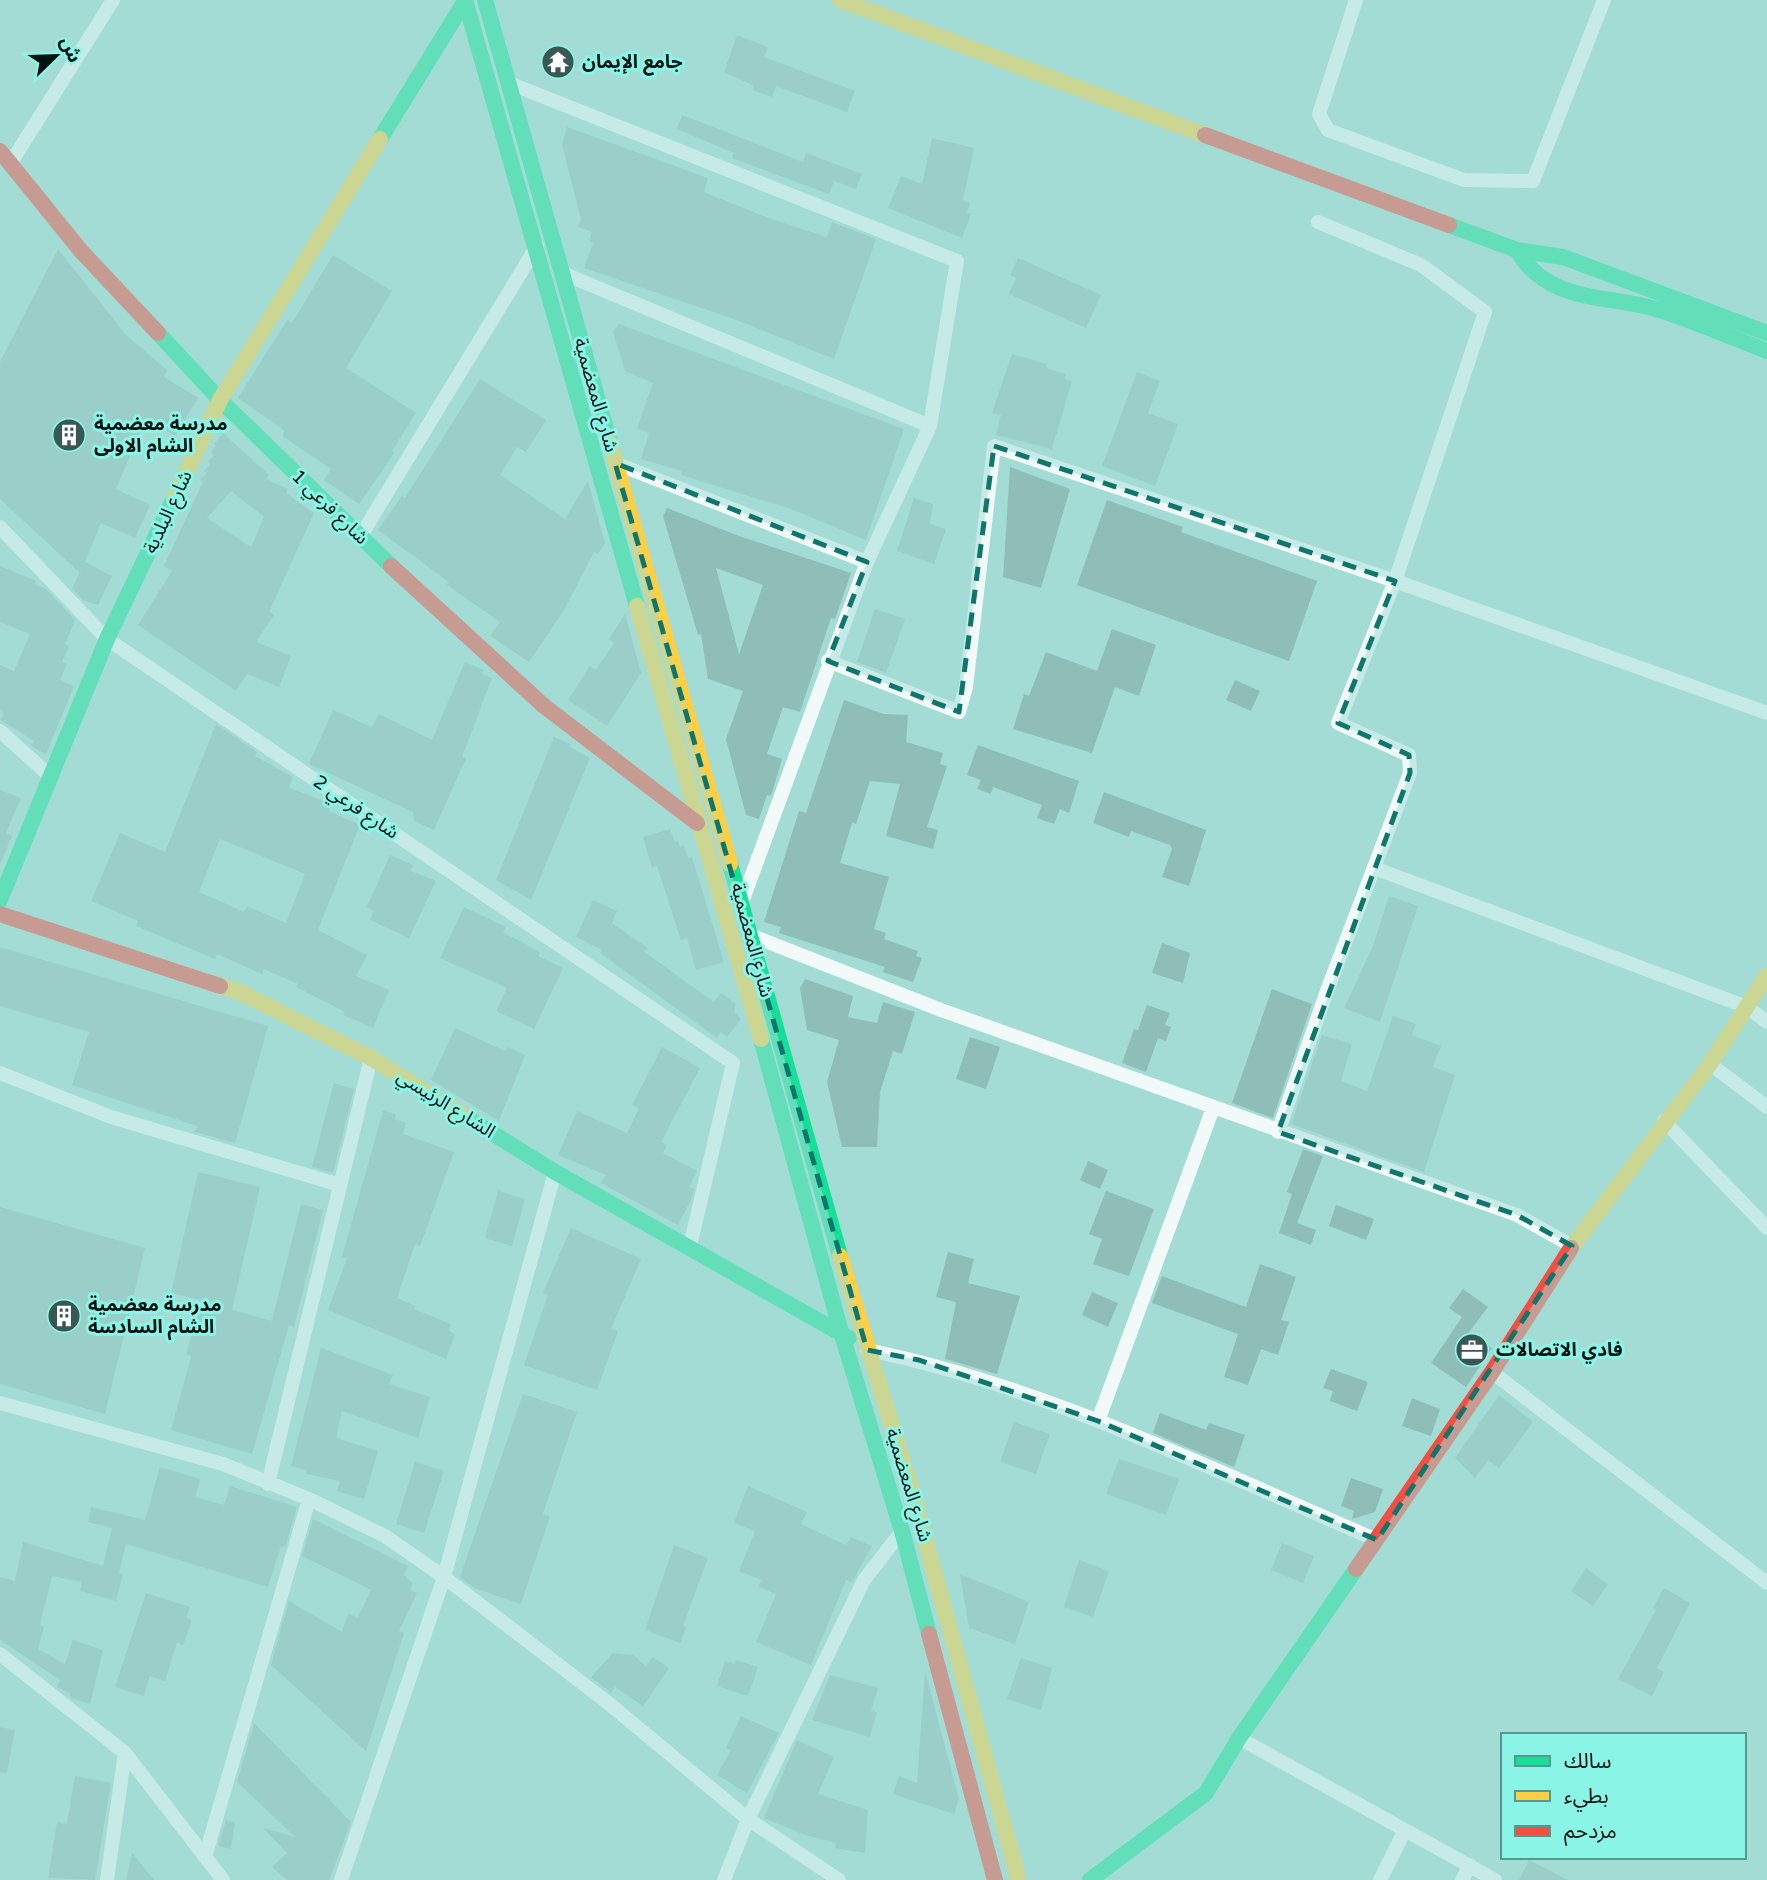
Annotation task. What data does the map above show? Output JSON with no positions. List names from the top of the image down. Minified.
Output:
{"streets":{"main road":["شارع المعضمية","شارع فرعي 1","شارع البلدية","الشارع الرئيسي"],"street":["شارع فرعي 2"]},"crossings":[["شارع المعضمية","شارع فرعي 1"],["شارع المعضمية","شارع البلدية"],["شارع المعضمية","الشارع الرئيسي"],["شارع فرعي 1","شارع البلدية"],["شارع البلدية","شارع فرعي 2"],["شارع فرعي 2","الشارع الرئيسي"]],"places":{"temple":["جامع الإيمان"],"building":["مدرسة معضمية الشام الاولى","مدرسة معضمية الشام السادسة"],"office":["فادي الاتصالات"]},"legend":["سالك","بطيء","مزدحم"],"north":"top right"}
